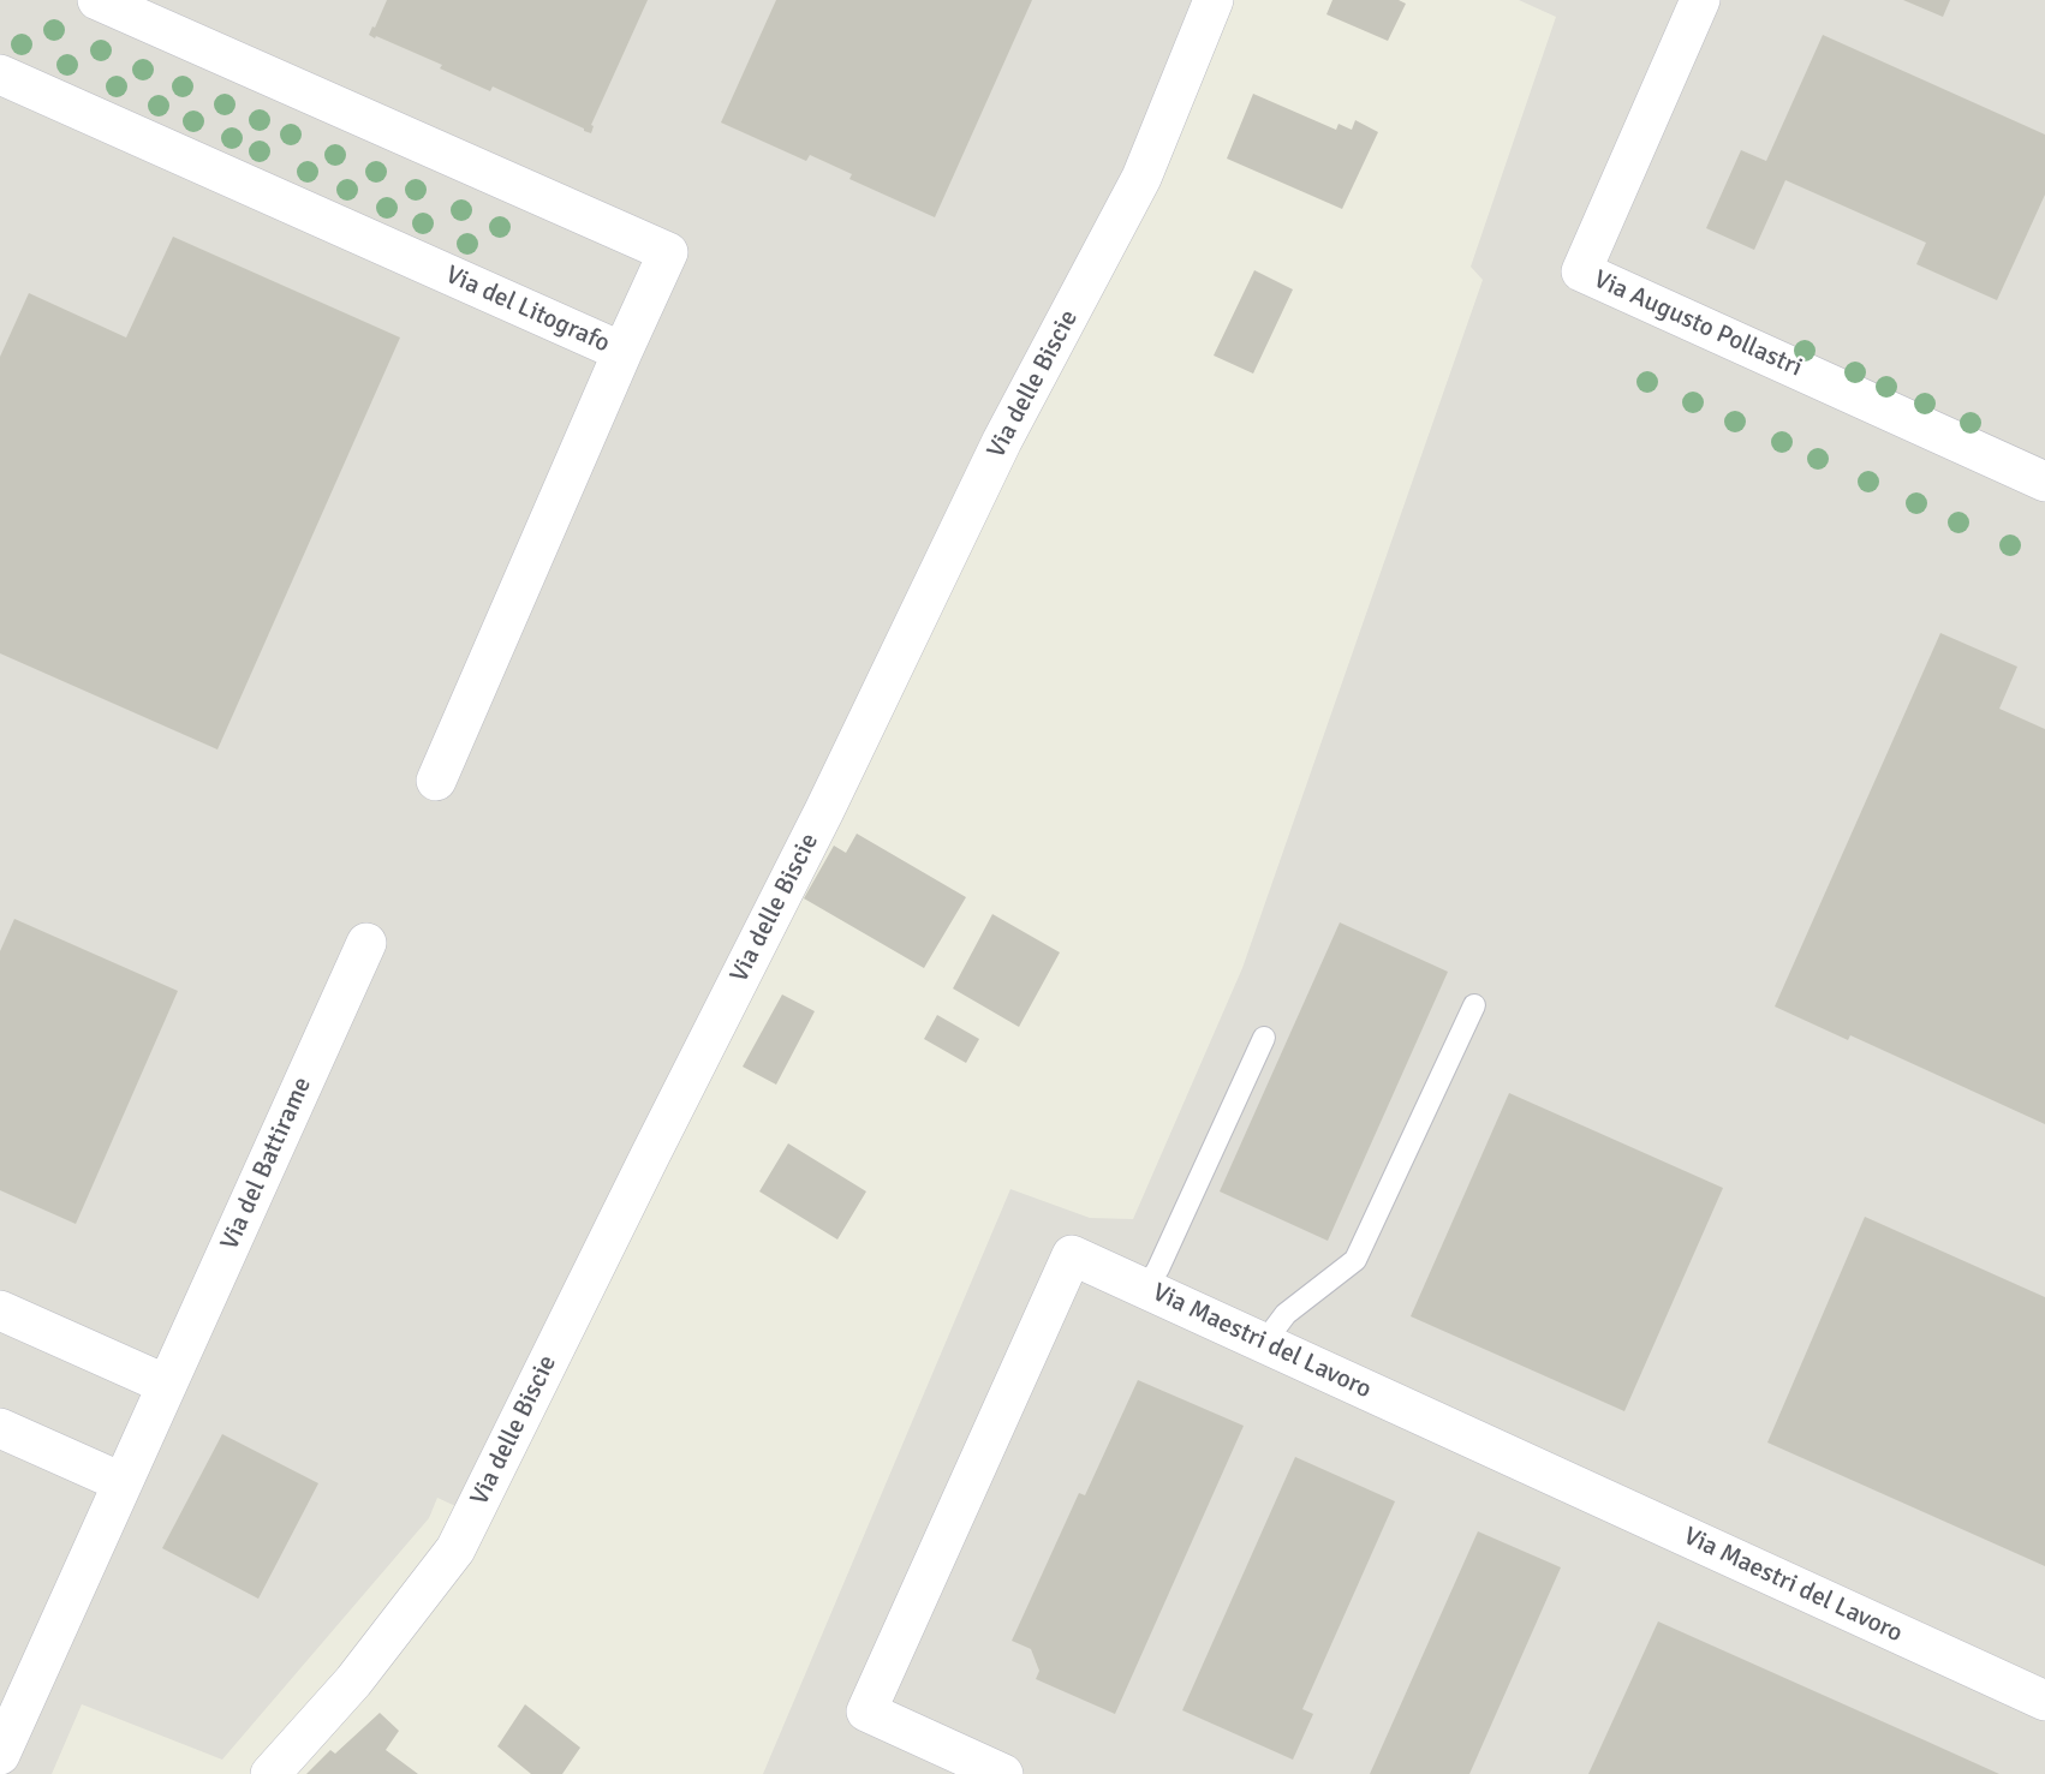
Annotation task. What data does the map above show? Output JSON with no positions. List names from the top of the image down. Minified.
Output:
{"streets":{"street":["Via del Litografo","Via Augusto Pollastri","Via delle Biscie","Via del Battirame","Via Maestri del Lavoro"]}}
